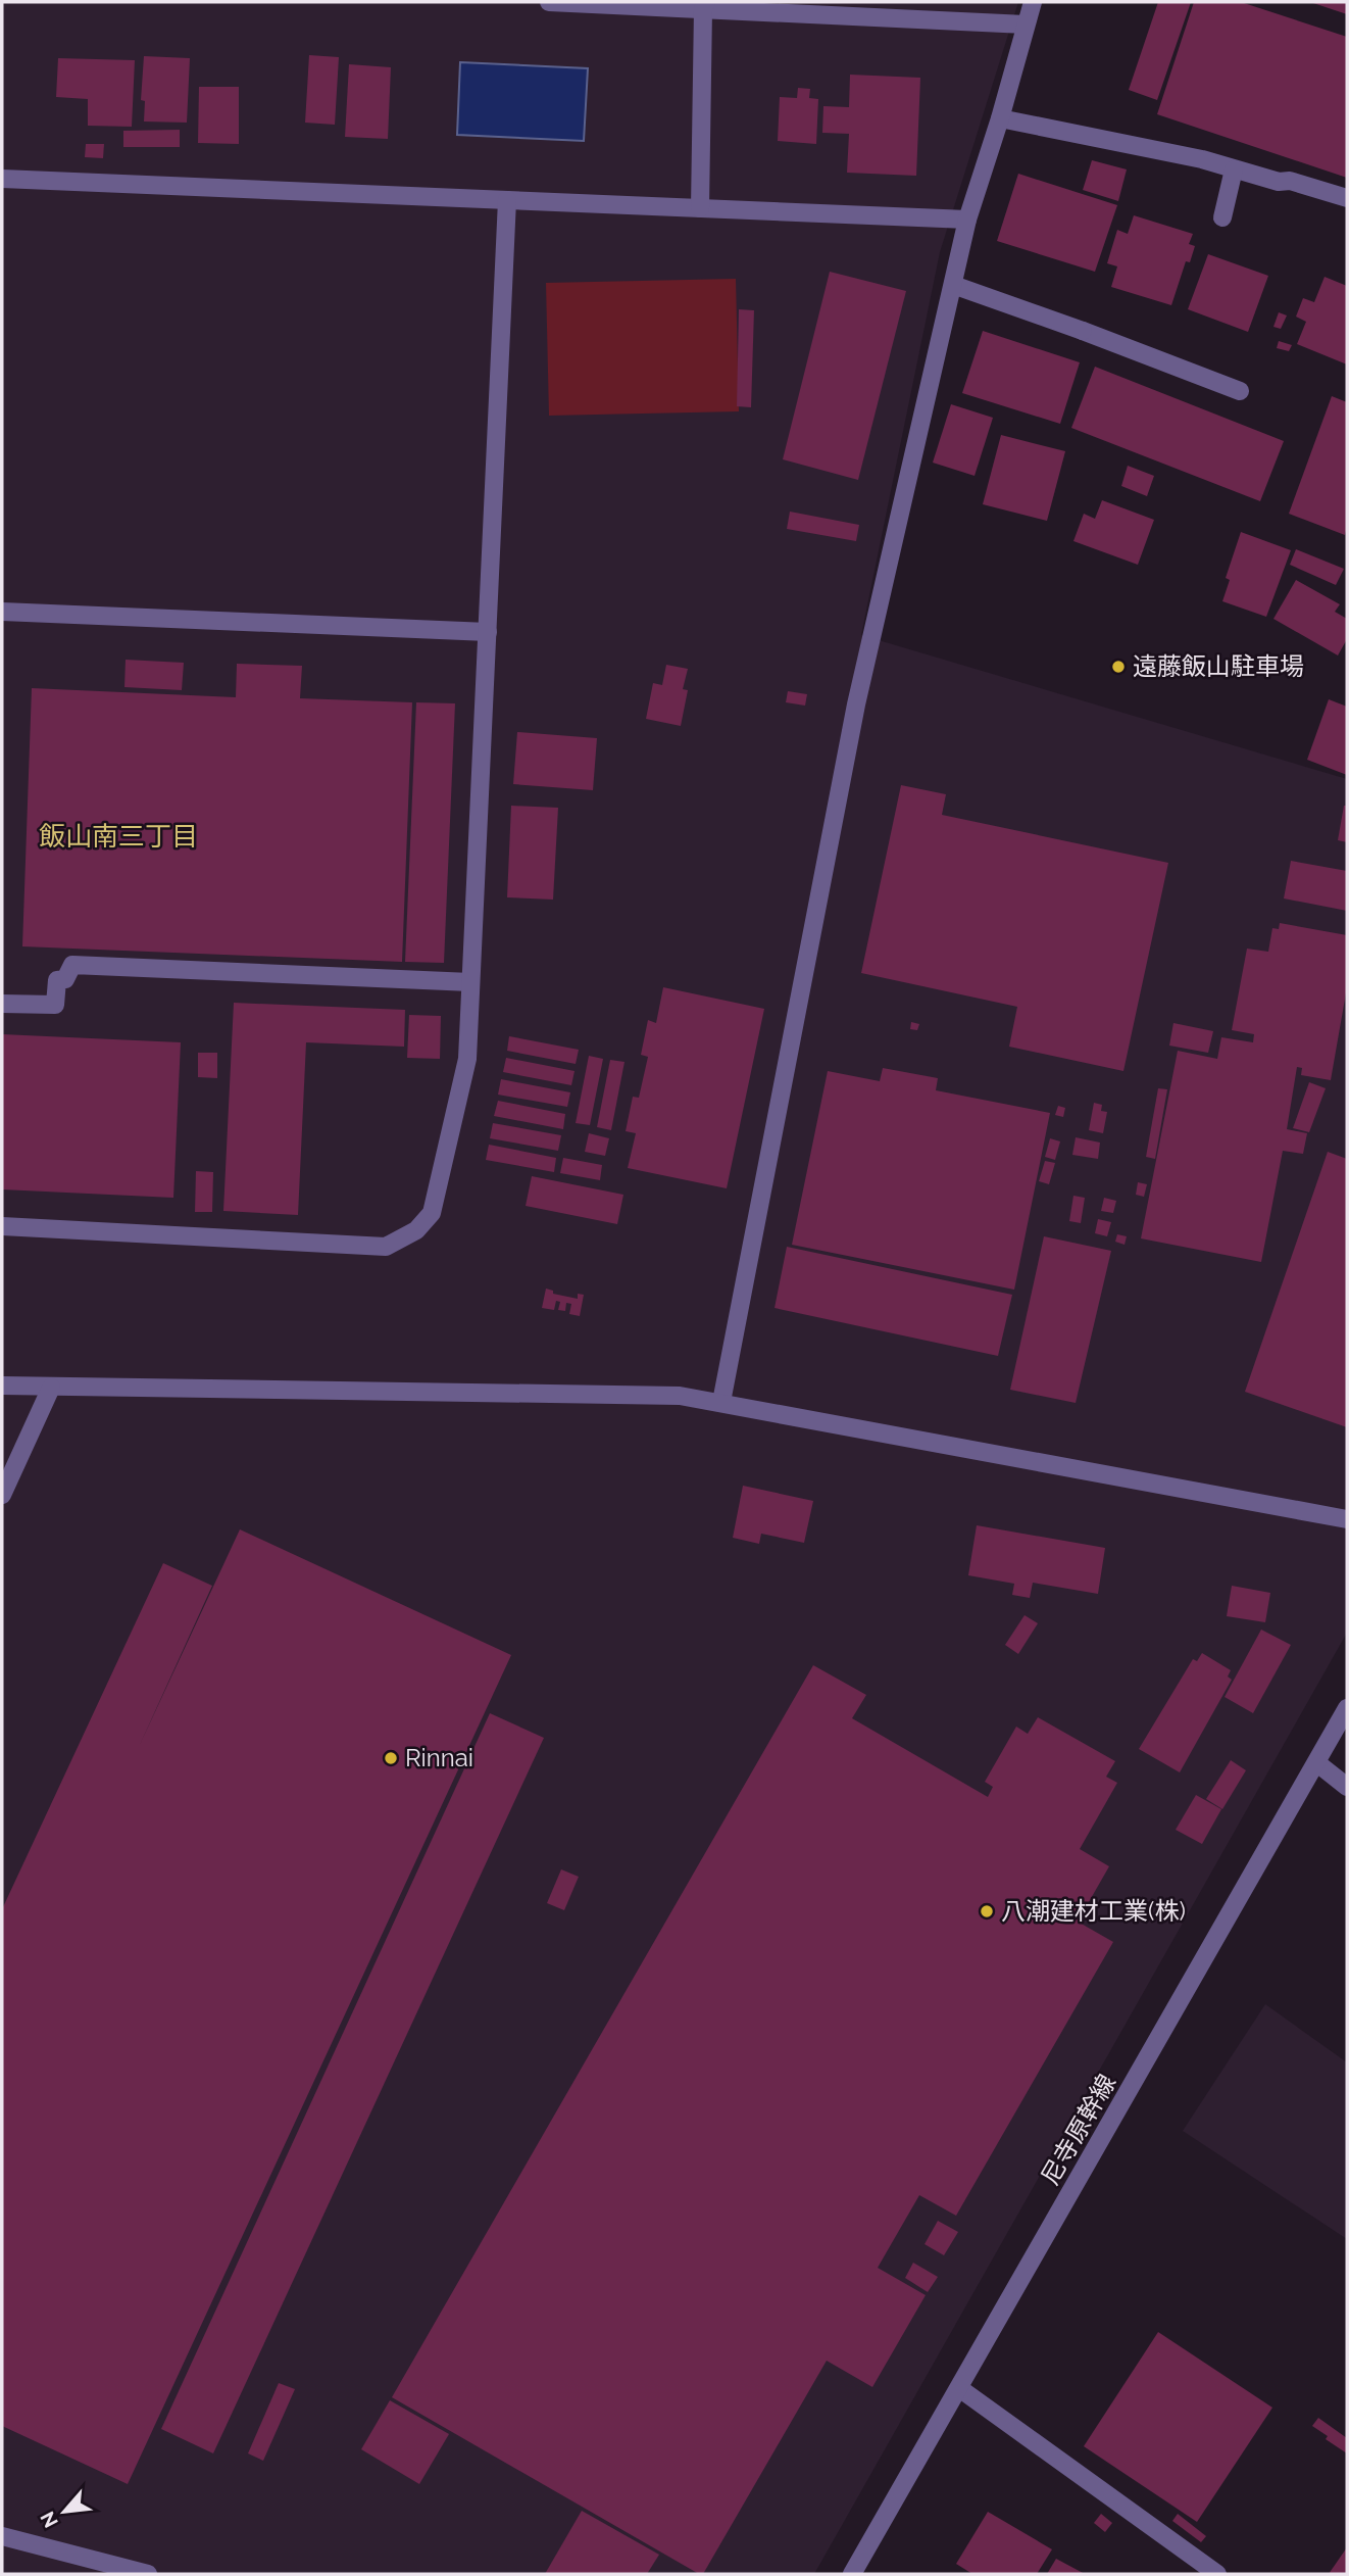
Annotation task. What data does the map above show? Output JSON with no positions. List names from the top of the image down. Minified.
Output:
{"streets":{"street":["尼寺原幹線"]},"districts":["飯山南三丁目"],"places":["遠藤飯山駐車場","Rinnai","八潮建材工業(株)"],"north":"bottom left"}
